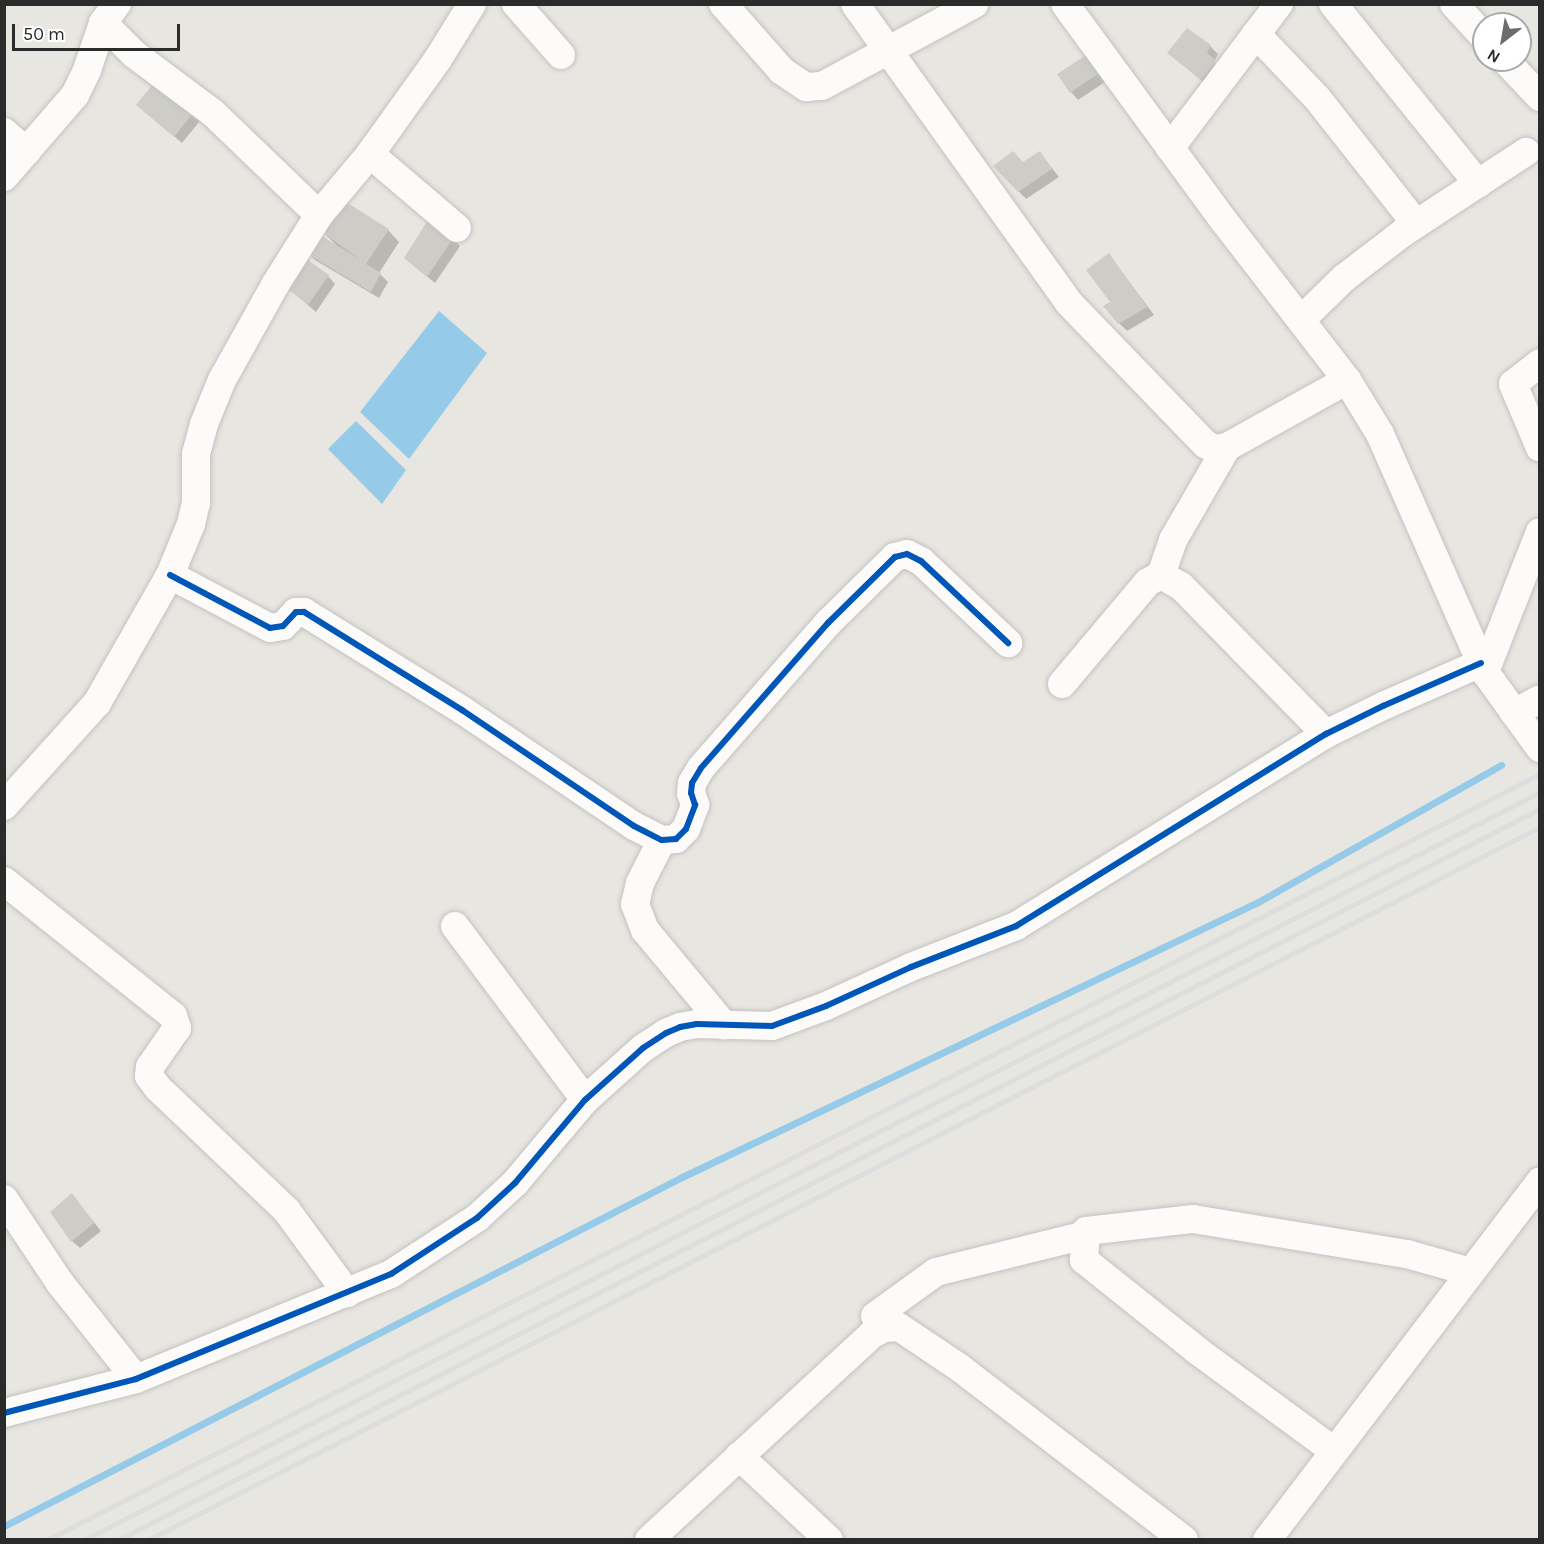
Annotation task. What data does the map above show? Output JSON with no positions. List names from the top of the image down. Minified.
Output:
{"scale_bar":"50 m","north":"bottom left"}
